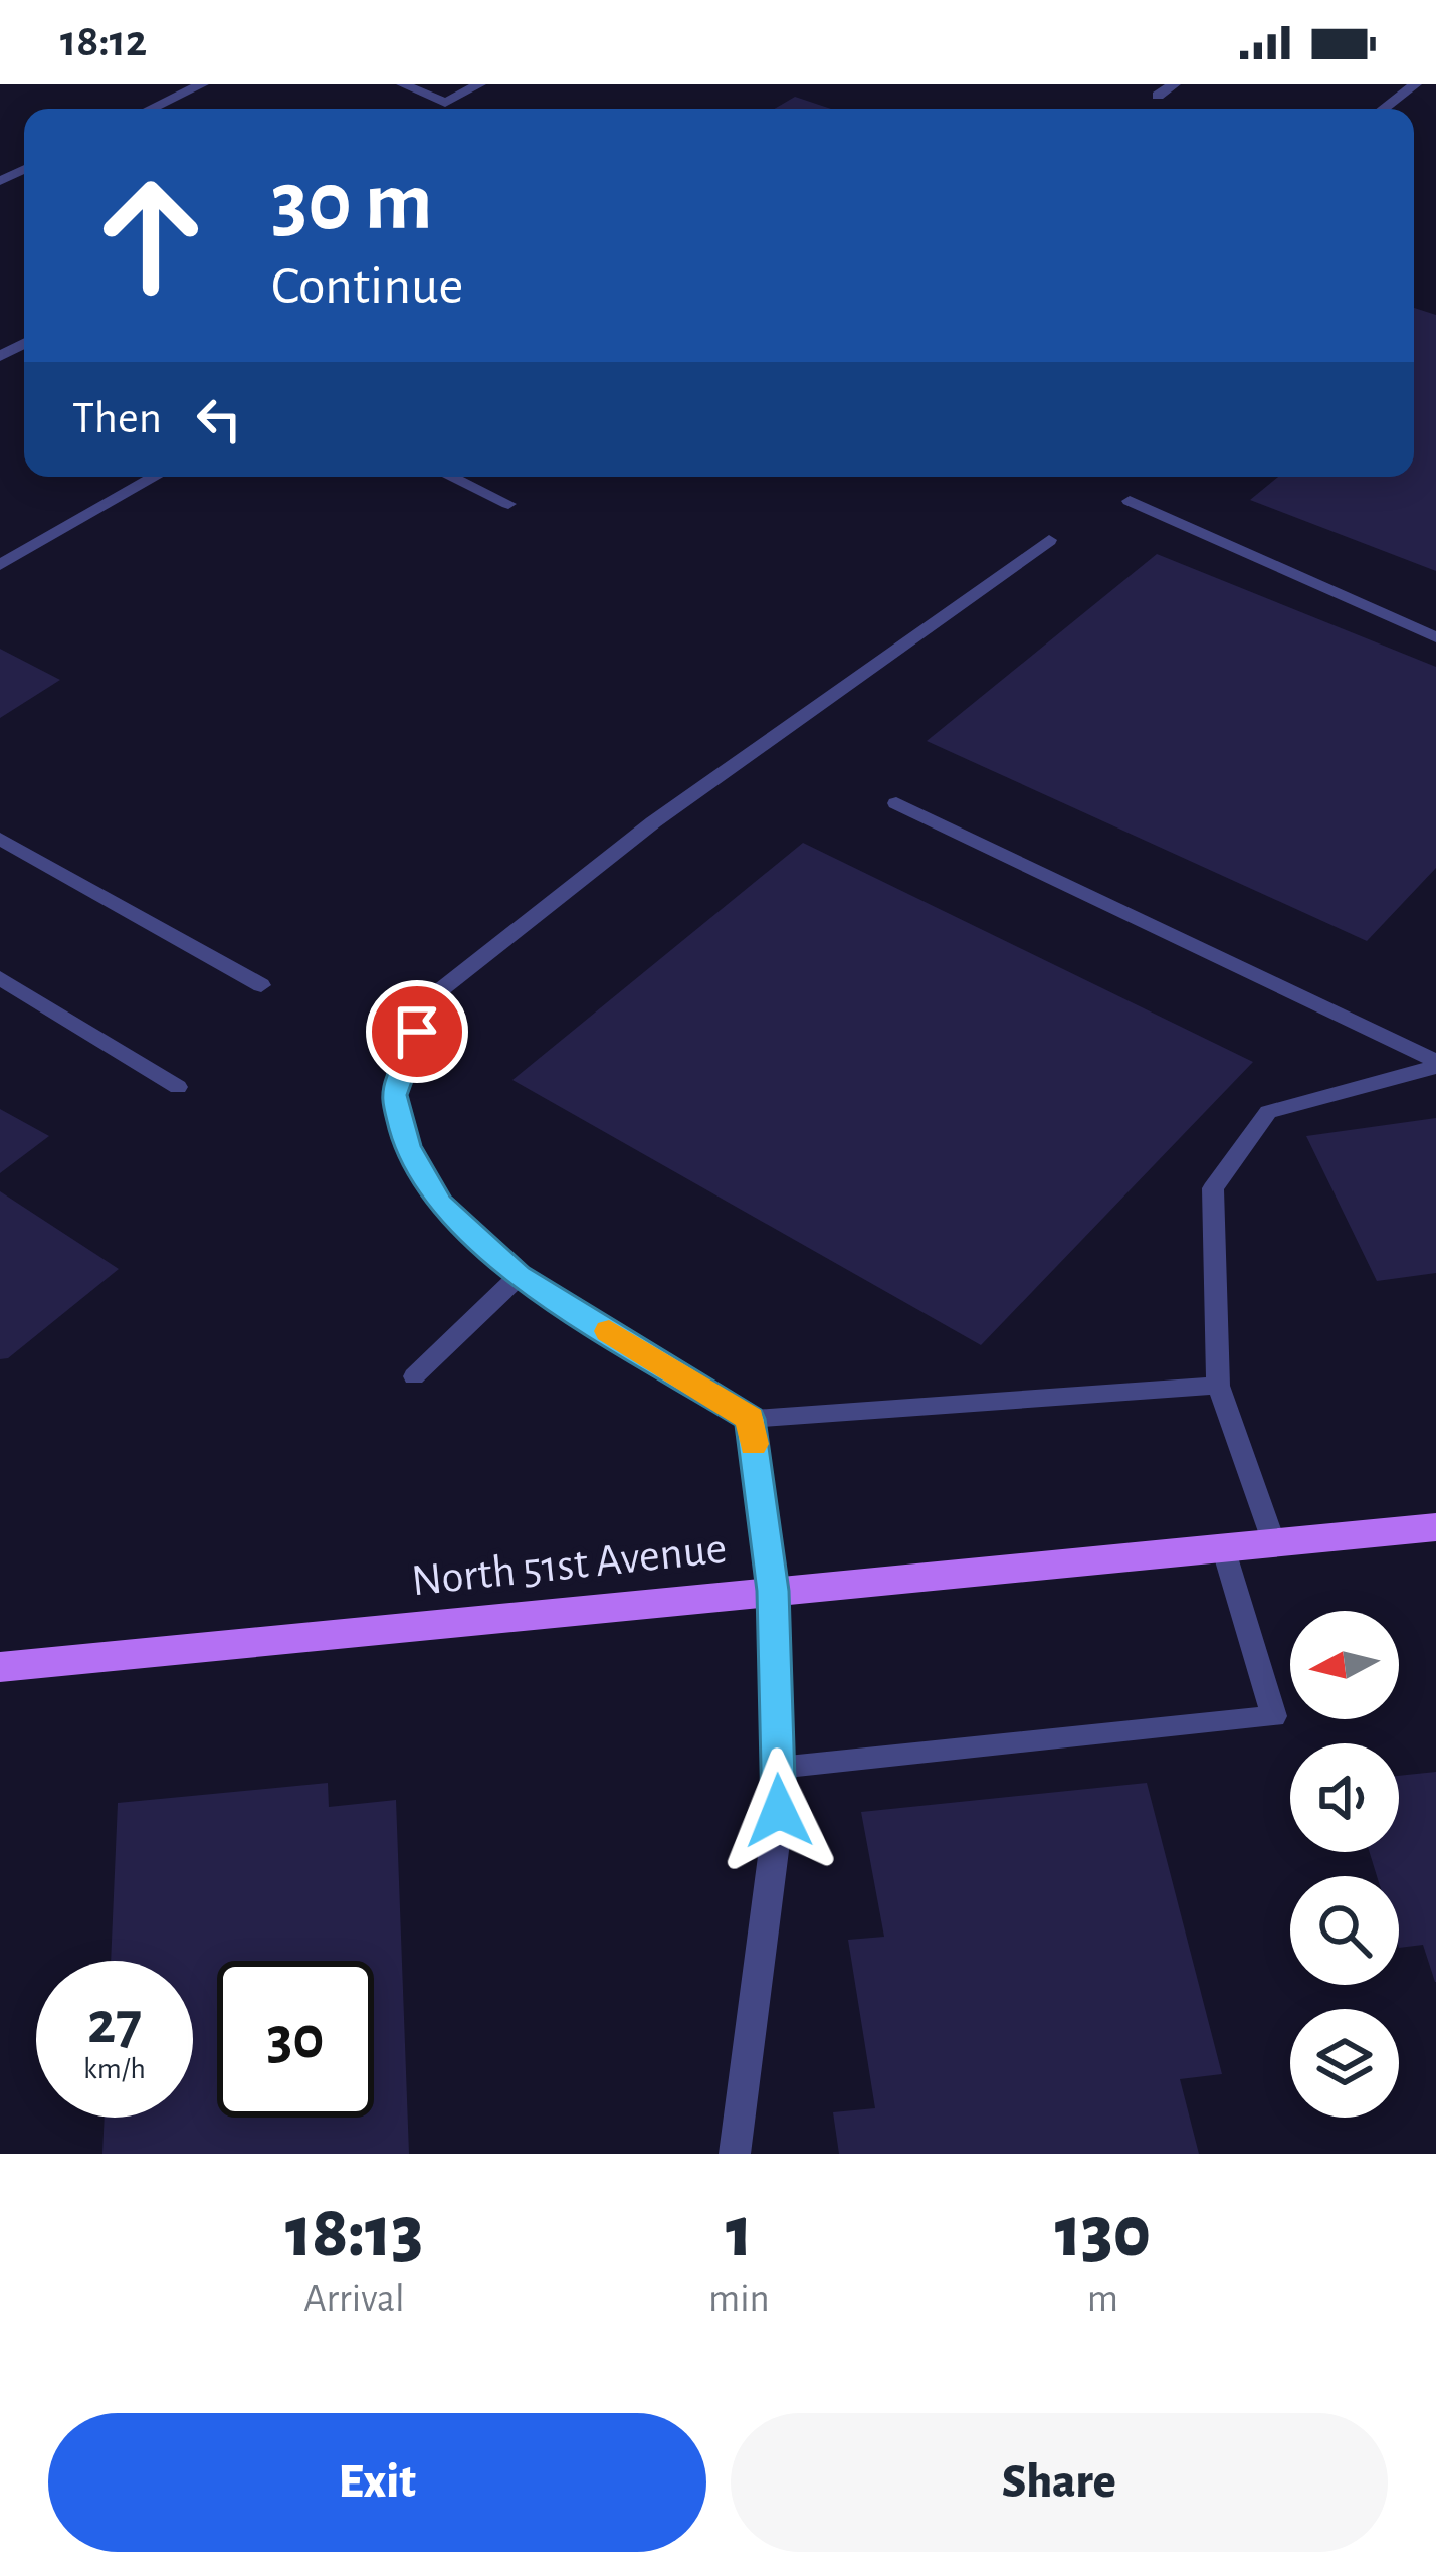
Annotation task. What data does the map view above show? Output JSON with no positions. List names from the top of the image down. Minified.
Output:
{"streets":{"main road":["North 51st Avenue"]},"north":"left","page":{"status":"18:12","turn":["30 m","Continue"],"then":"Then","speed":"27 km/h","limit":"30","eta":["18:13","Arrival","1","min","130","m"],"buttons":["Exit","Share"]}}
